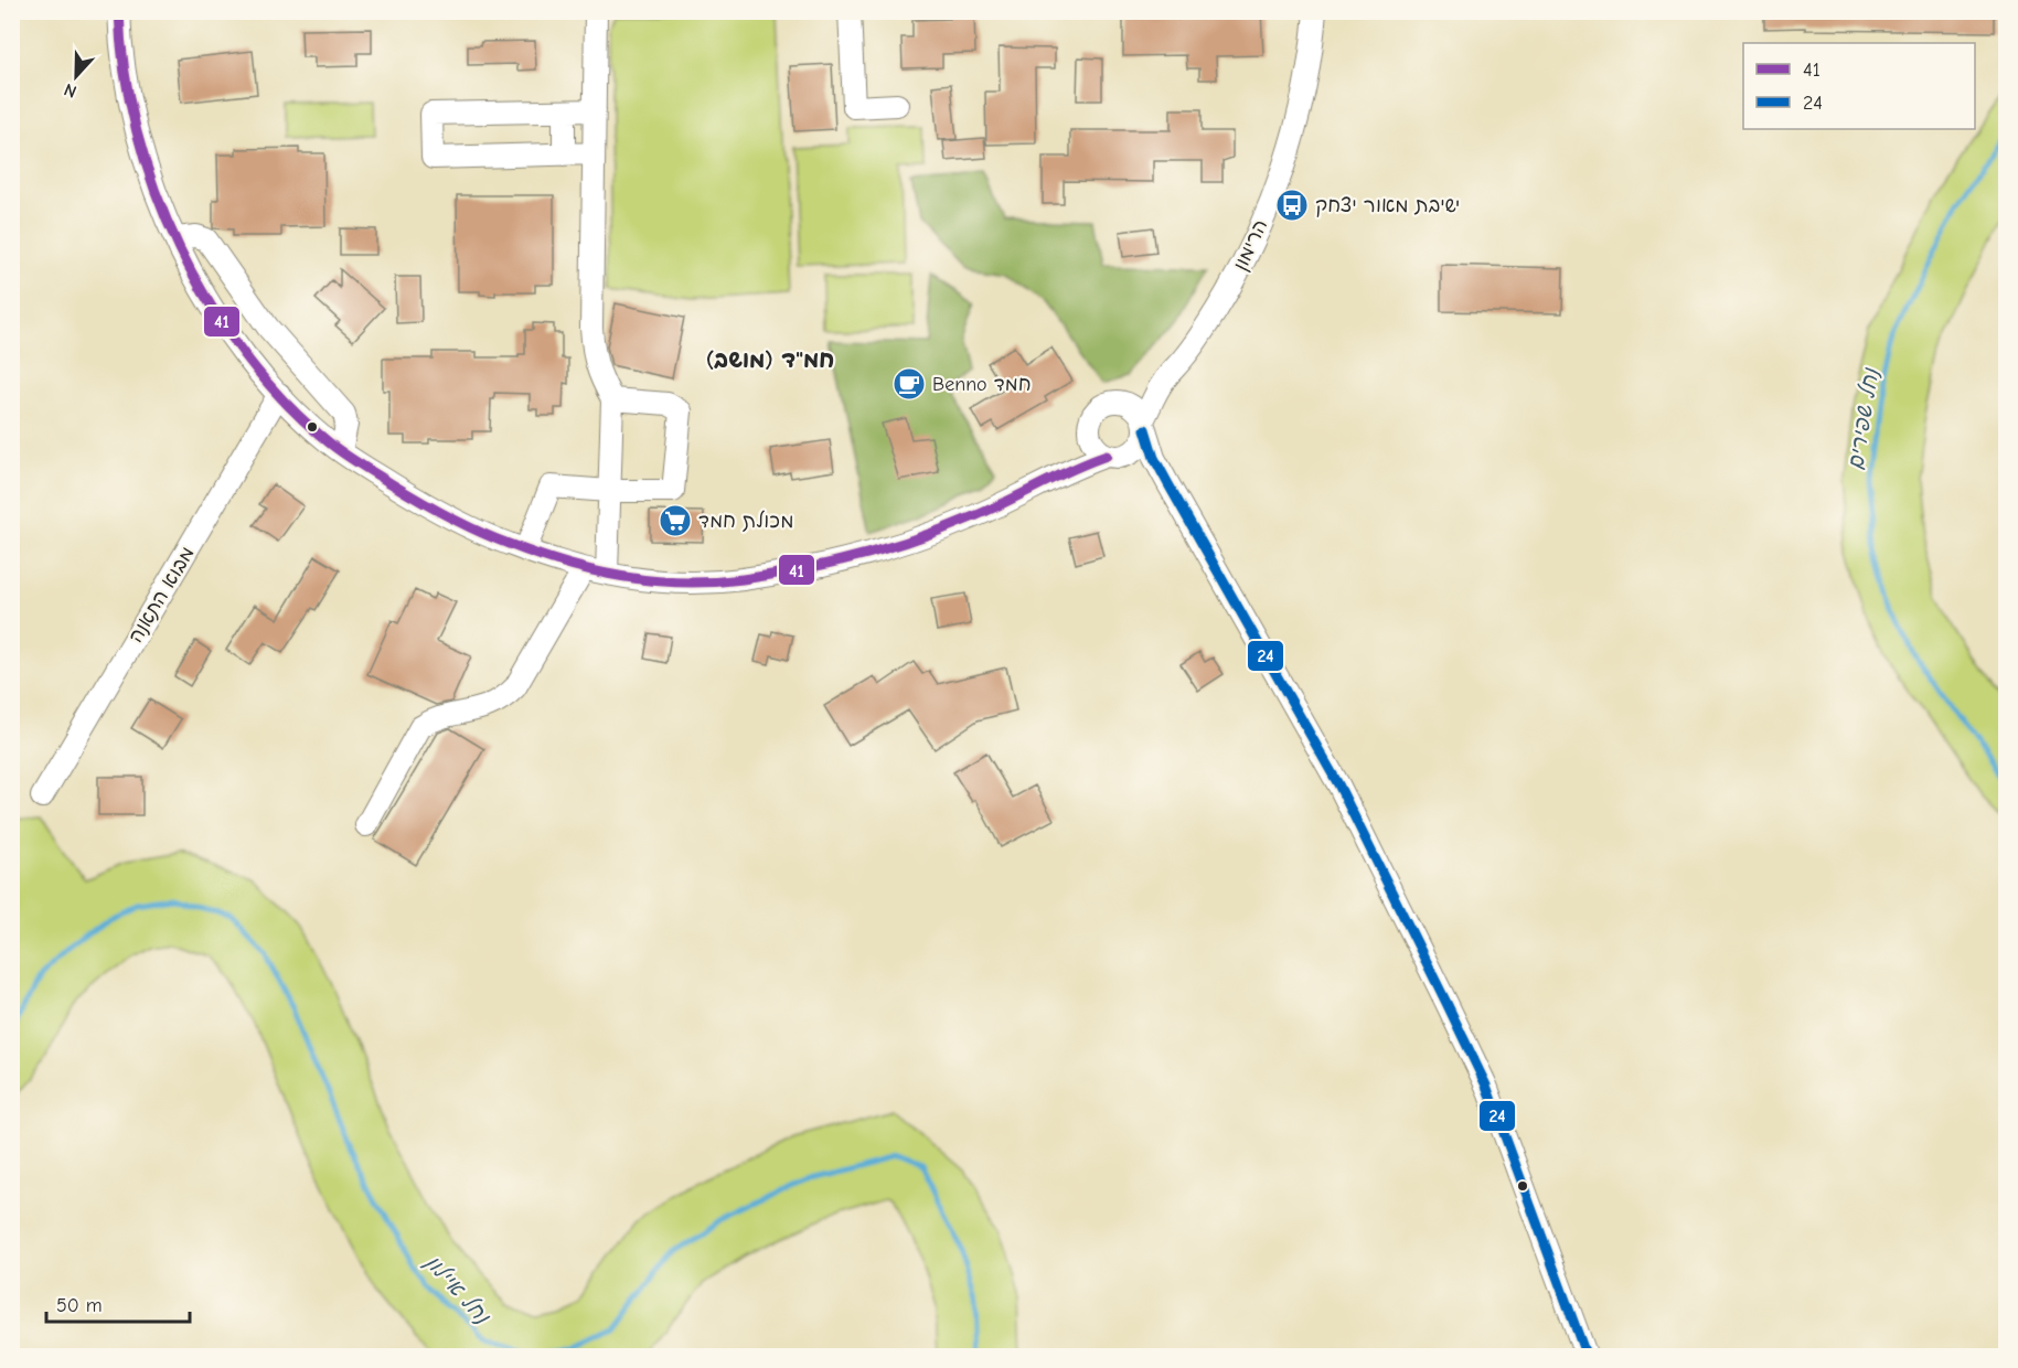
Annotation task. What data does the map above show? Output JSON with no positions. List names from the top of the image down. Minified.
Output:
{"streets":{"street":["הרימון","מבוא התאנה"]},"districts":["חמ\"ד (מושב)"],"water":["נחל שפירים","נחל איילון"],"places":{"bus stop":["ישיבת מאור יצחק"],"cafe":["Benno חמד"],"supermarket":["מכולת חמד"]},"lines":["transit line 41","transit line 24"],"legend":["41","24"],"scale_bar":"50 m","north":"bottom"}
